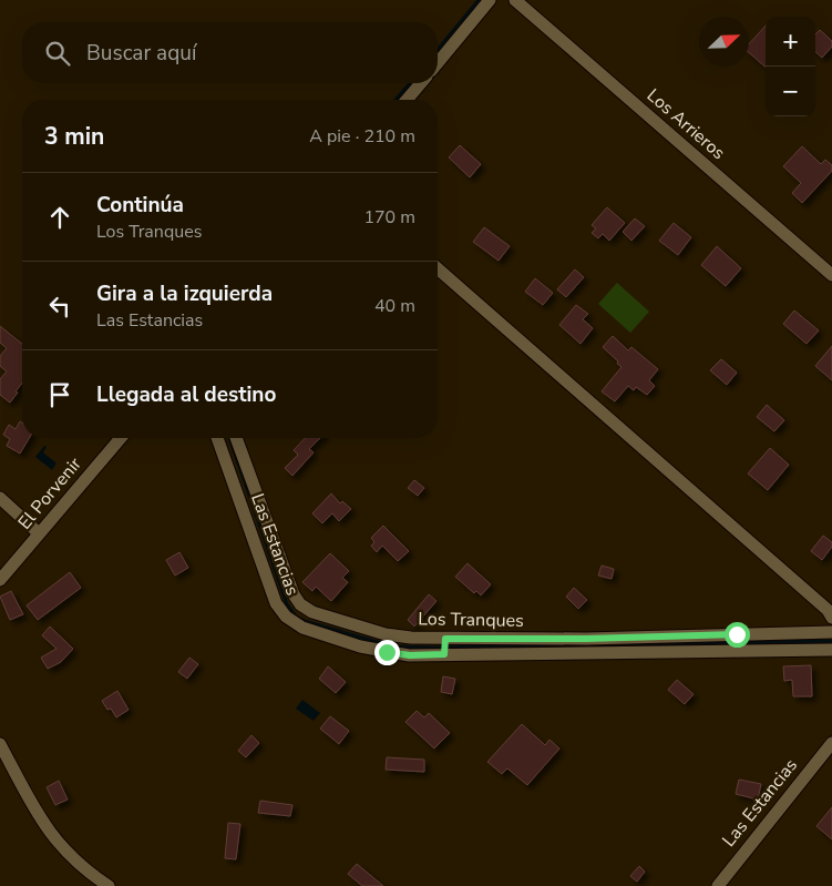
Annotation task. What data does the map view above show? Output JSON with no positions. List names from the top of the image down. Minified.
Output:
{"streets":{"street":["Los Arrieros","El Porvenir","Las Estancias","Los Tranques"]},"north":"top right","page":{"map_buttons":["+","−"],"search":"Buscar aquí","heading":["3 min","A pie · 210 m"],"list":[["Continúa","Los Tranques","170 m"],["Gira a la izquierda","Las Estancias","40 m"],"Llegada al destino"]}}
